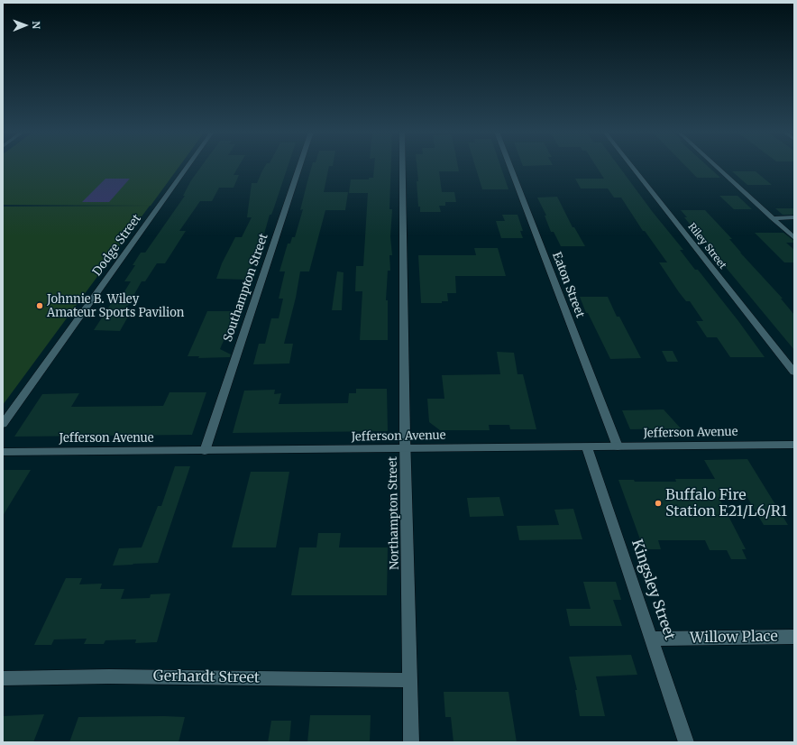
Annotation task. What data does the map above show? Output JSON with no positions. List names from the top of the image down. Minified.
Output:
{"streets":{"street":["Dodge Street","Riley Street","Eaton Street","Southampton Street","Jefferson Avenue","Northampton Street","Kingsley Street","Willow Place","Gerhardt Street"]},"crossings":[["Eaton Street","Jefferson Avenue"],["Southampton Street","Jefferson Avenue"],["Jefferson Avenue","Northampton Street"],["Jefferson Avenue","Kingsley Street"],["Northampton Street","Gerhardt Street"],["Kingsley Street","Willow Place"]],"places":["Johnnie B. Wiley Amateur Sports Pavilion","Buffalo Fire Station E21/L6/R1"],"north":"right"}
